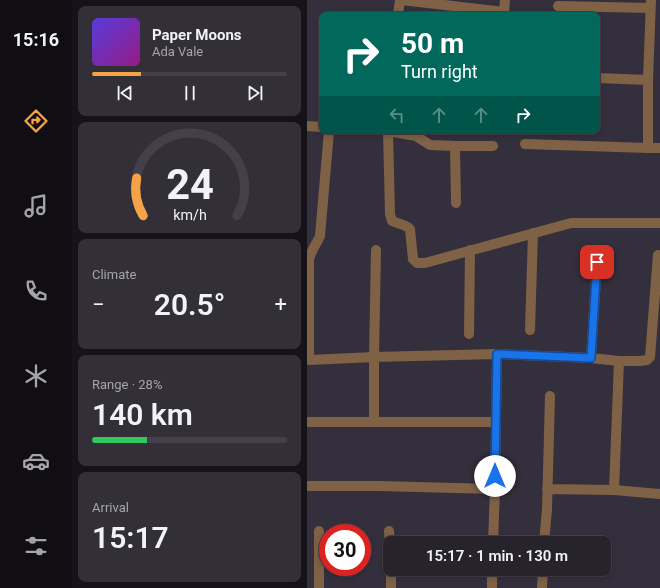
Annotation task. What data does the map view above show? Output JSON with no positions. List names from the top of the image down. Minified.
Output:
{"page":{"tabs":"15:16","turn":["50 m","Turn right"],"song":["Paper Moons","Ada Vale"],"tile":["Climate",["Range · 28%","140 km"],["Arrival","15:17"]],"heat":["−","20.5°","+"],"limit":"30","trip":"15:17 · 1 min · 130 m","gauge":["24","km/h"]}}
